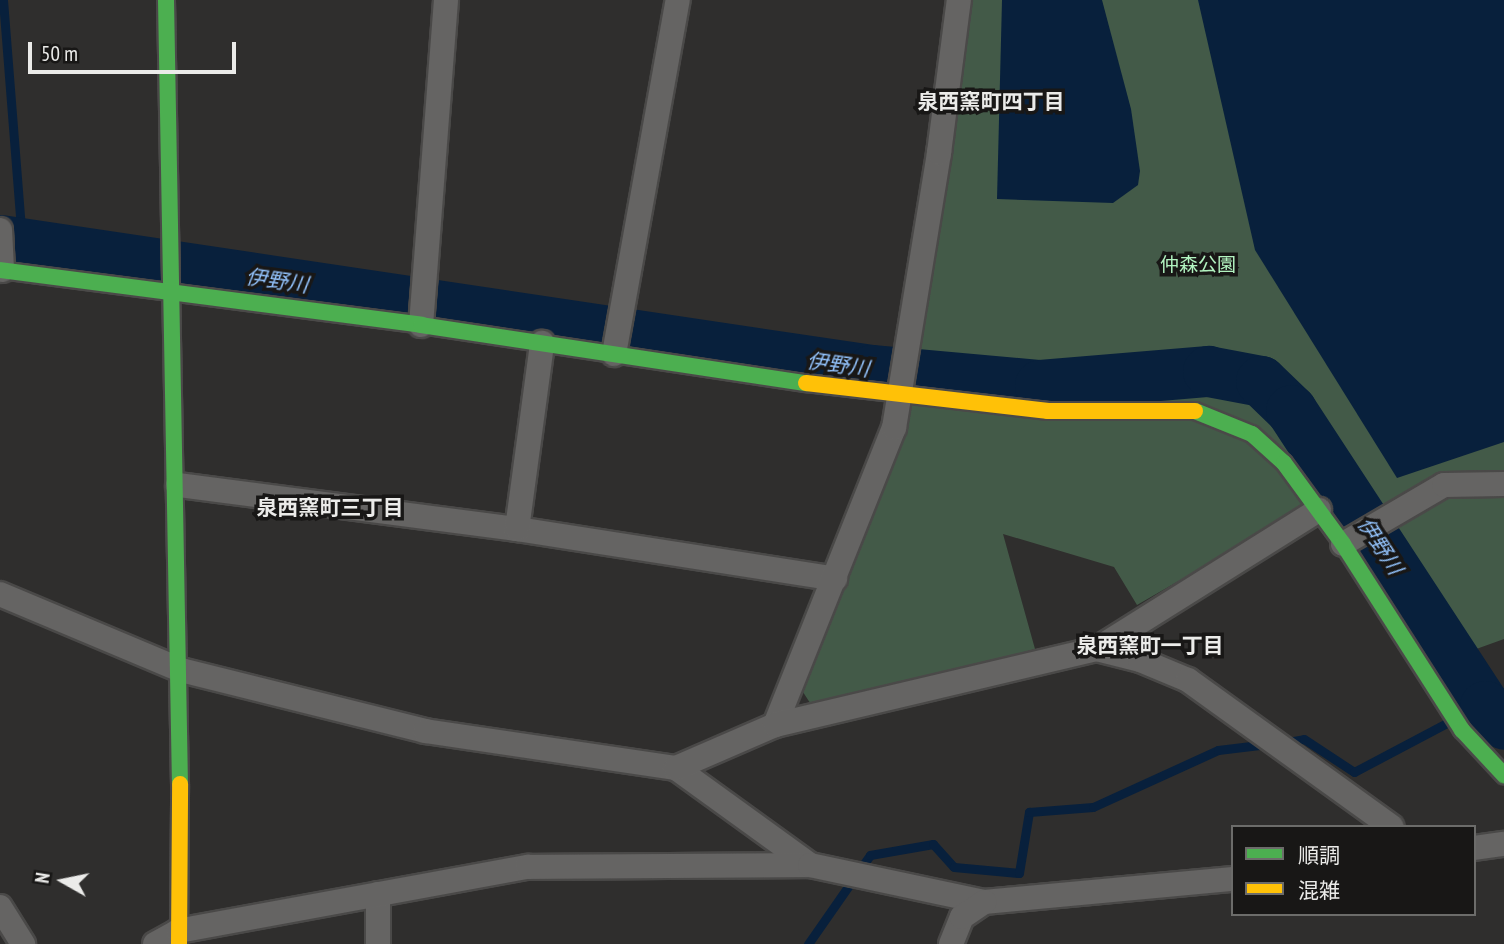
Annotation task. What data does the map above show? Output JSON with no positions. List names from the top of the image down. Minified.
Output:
{"districts":["泉西窯町四丁目","泉西窯町三丁目","泉西窯町一丁目"],"water":["伊野川"],"parks":["仲森公園"],"legend":["順調","混雑"],"scale_bar":"50 m","north":"left"}
